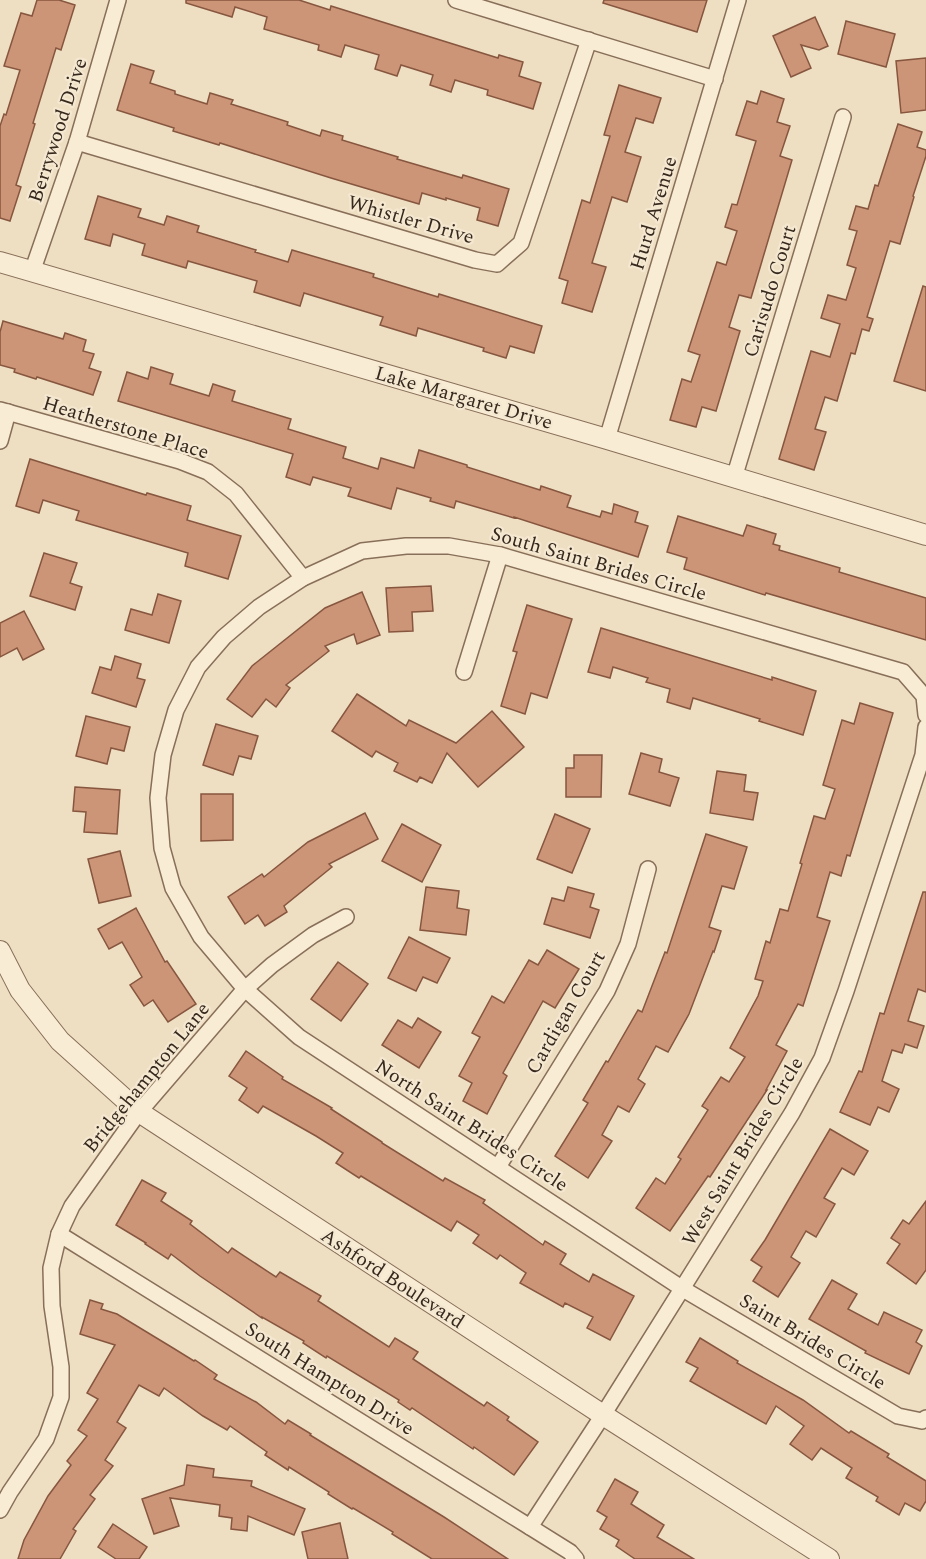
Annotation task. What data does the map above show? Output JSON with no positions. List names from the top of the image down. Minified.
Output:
{"streets":{"street":["Berrywood Drive","Hurd Avenue","Whistler Drive","Carisudo Court","Lake Margaret Drive","Heatherstone Place","South Saint Brides Circle","Cardigan Court","Bridgehampton Lane","North Saint Brides Circle","West Saint Brides Circle","Ashford Boulevard","Saint Brides Circle","South Hampton Drive"]},"crossings":[["Berrywood Drive","Whistler Drive"],["Berrywood Drive","Lake Margaret Drive"],["Hurd Avenue","Lake Margaret Drive"],["Carisudo Court","Lake Margaret Drive"],["Heatherstone Place","South Saint Brides Circle"],["South Saint Brides Circle","Bridgehampton Lane"],["South Saint Brides Circle","North Saint Brides Circle"],["Cardigan Court","North Saint Brides Circle"],["Bridgehampton Lane","North Saint Brides Circle"],["Bridgehampton Lane","Ashford Boulevard"],["Bridgehampton Lane","South Hampton Drive"],["North Saint Brides Circle","West Saint Brides Circle"],["North Saint Brides Circle","Saint Brides Circle"],["West Saint Brides Circle","Ashford Boulevard"],["West Saint Brides Circle","Saint Brides Circle"],["West Saint Brides Circle","South Hampton Drive"]]}
